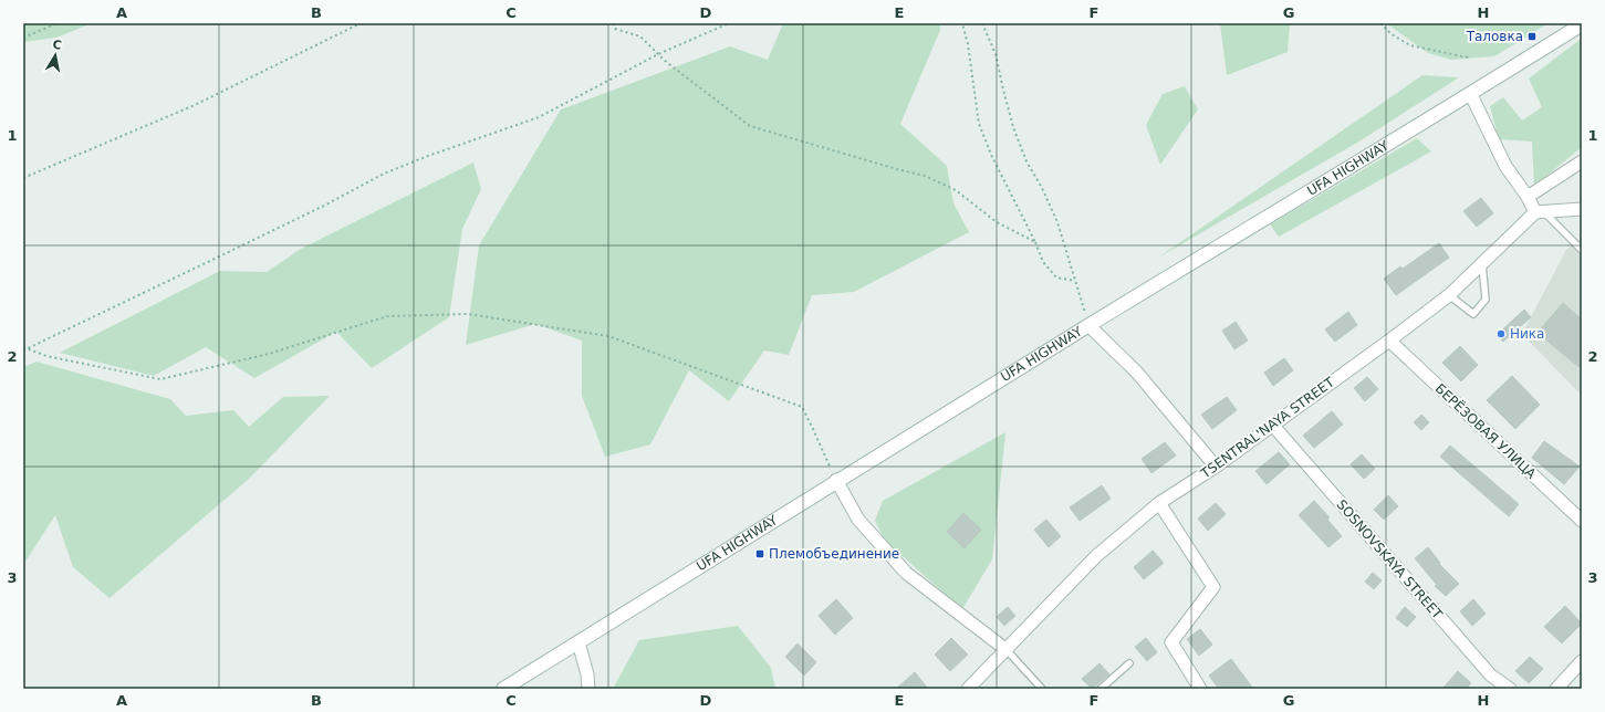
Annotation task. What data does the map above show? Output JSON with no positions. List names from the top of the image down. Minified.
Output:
{"streets":{"main road":["UFA HIGHWAY"],"street":["TSENTRAL'NAYA STREET","БЕРЁЗОВАЯ УЛИЦА","SOSNOVSKAYA STREET"]},"crossings":[["TSENTRAL'NAYA STREET","БЕРЁЗОВАЯ УЛИЦА"],["TSENTRAL'NAYA STREET","SOSNOVSKAYA STREET"]],"places":{"transit":["Таловка","Племобъединение"],"other":["Ника"]},"north":"top","grid":{"columns":["A","B","C","D","E","F","G","H"],"rows":["1","2","3"]}}
